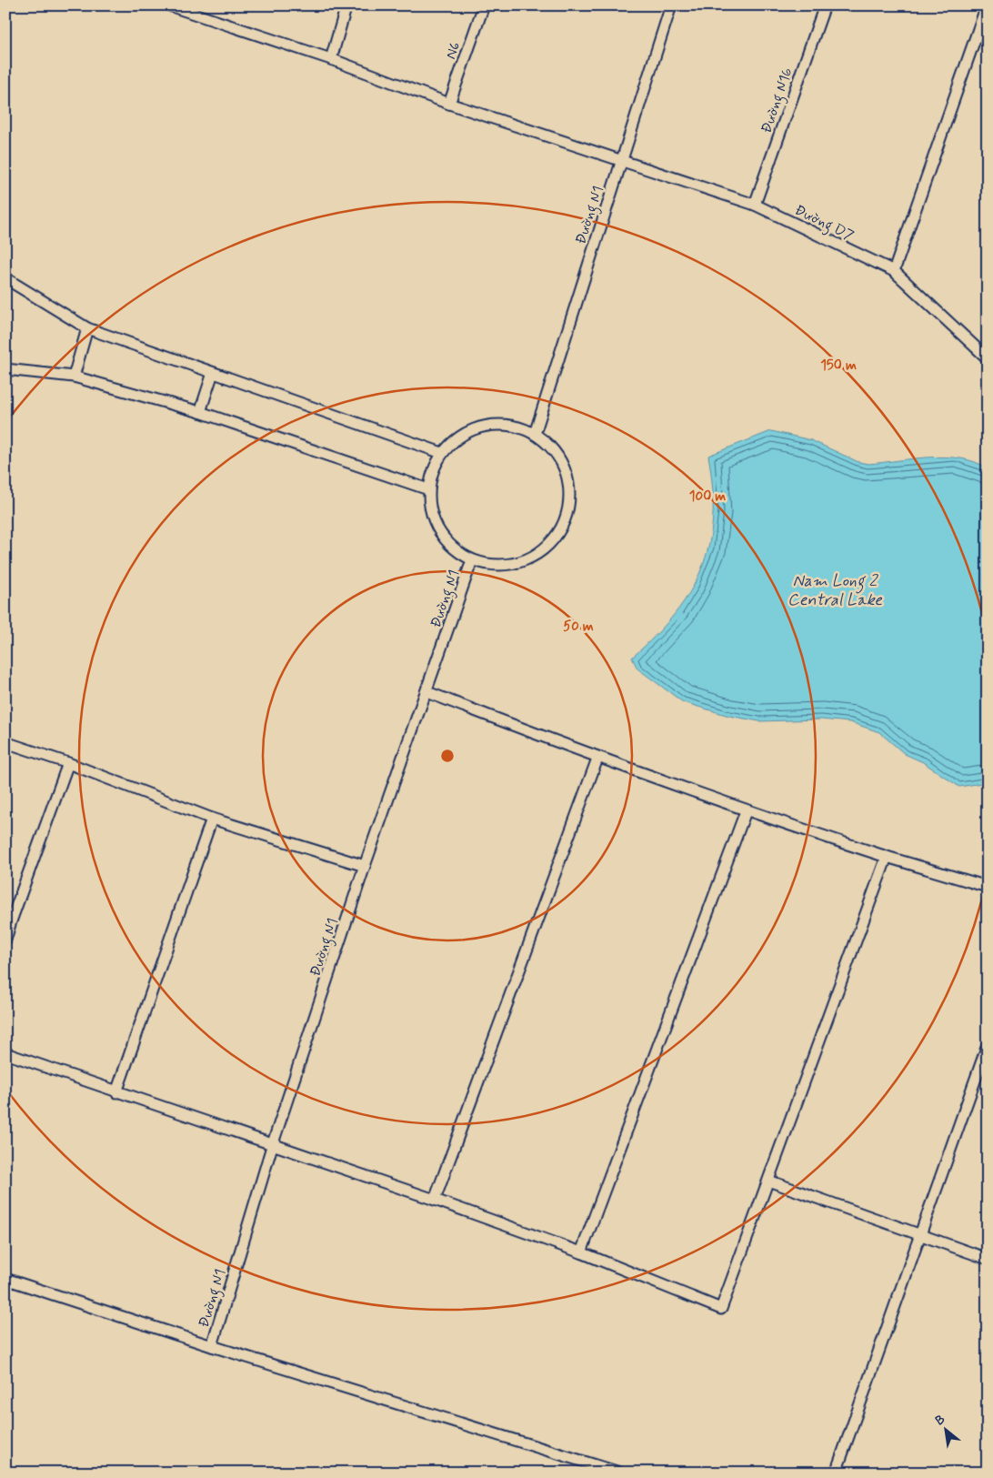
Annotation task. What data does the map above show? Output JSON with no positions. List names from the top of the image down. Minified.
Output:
{"streets":{"lane":["N6","Đường N16","Đường N1","Đường D7"]},"crossings":[["N6","Đường D7"],["Đường N16","Đường D7"],["Đường N1","Đường D7"]],"water":["Nam Long 2 Central Lake"],"north":"top left","rings":["150 m","100 m","50 m"]}
